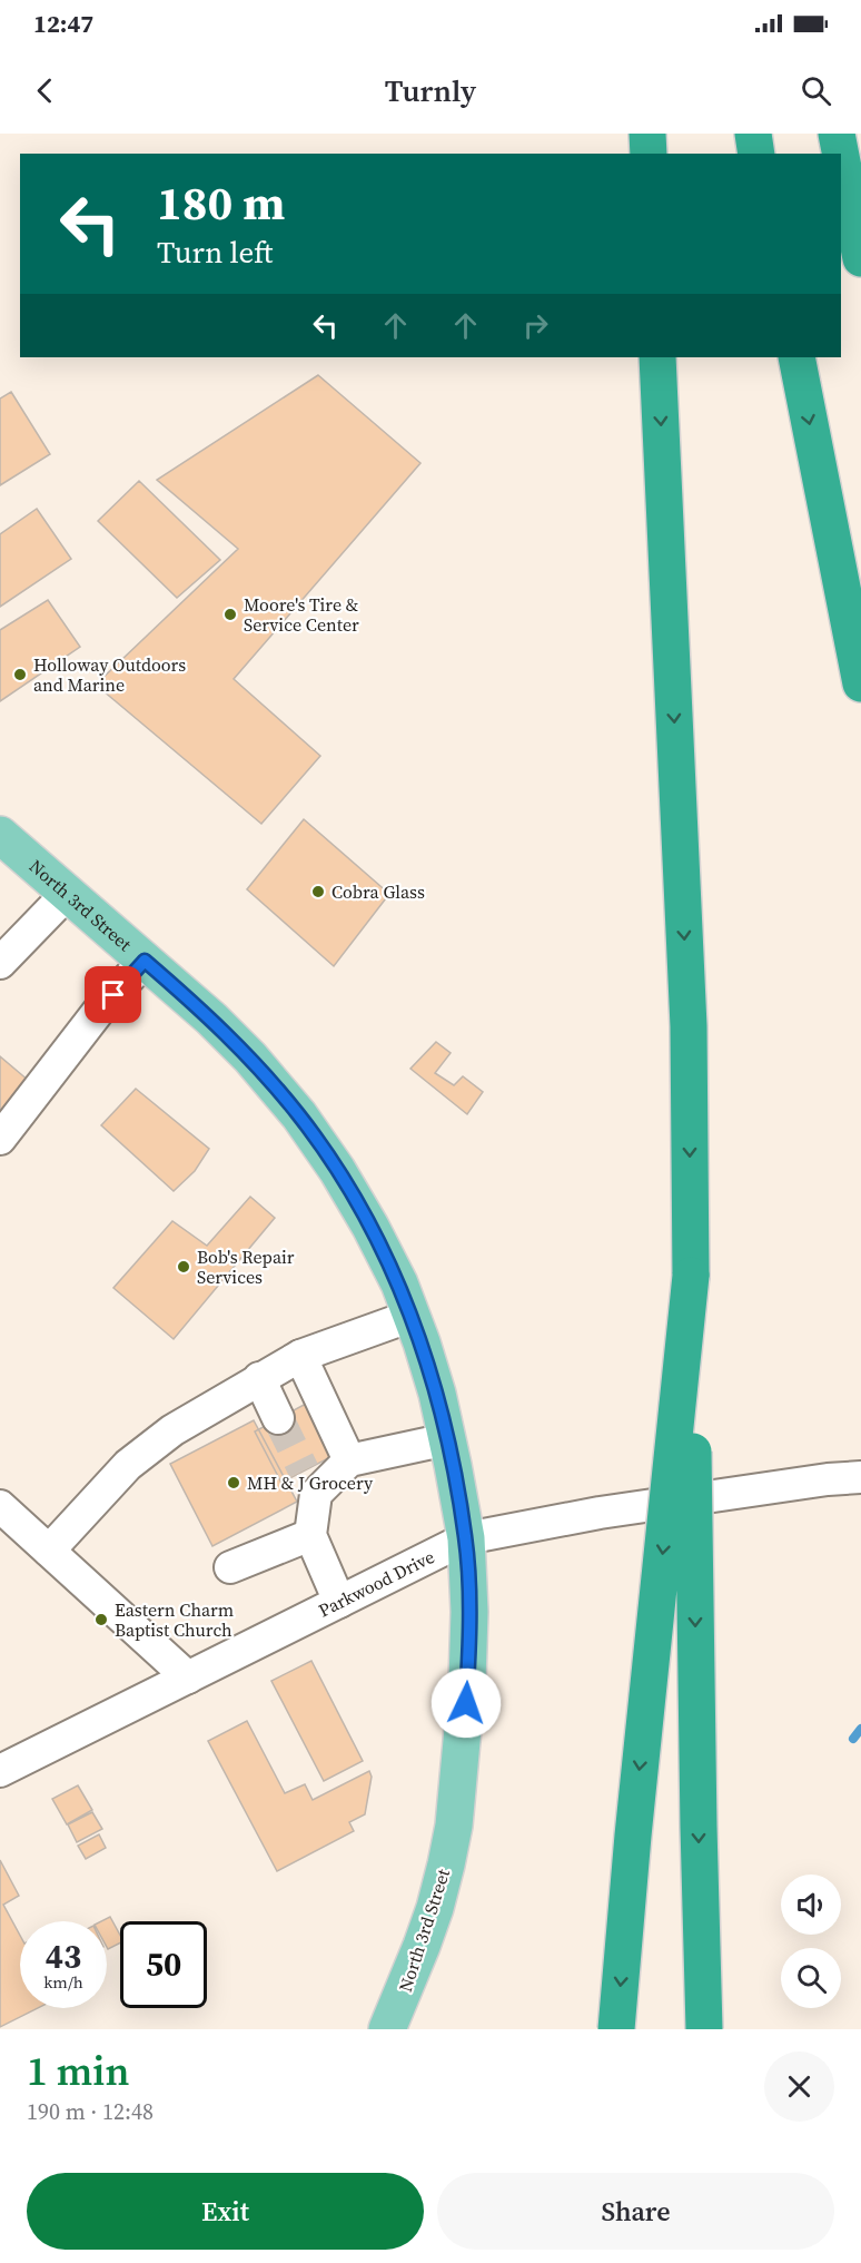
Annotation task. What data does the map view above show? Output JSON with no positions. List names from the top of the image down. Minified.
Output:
{"streets":{"main road":["North 3rd Street"],"street":["Parkwood Drive"]},"crossings":[["North 3rd Street","Parkwood Drive"]],"places":["Moore's Tire & Service Center","Holloway Outdoors and Marine","Cobra Glass","Bob's Repair Services","MH & J Grocery","Eastern Charm Baptist Church"],"page":{"status":"12:47","header":"Turnly","turn":["180 m","Turn left"],"speed":"43 km/h","limit":"50","heading":["1 min","190 m · 12:48"],"buttons":["Exit","Share"]}}
